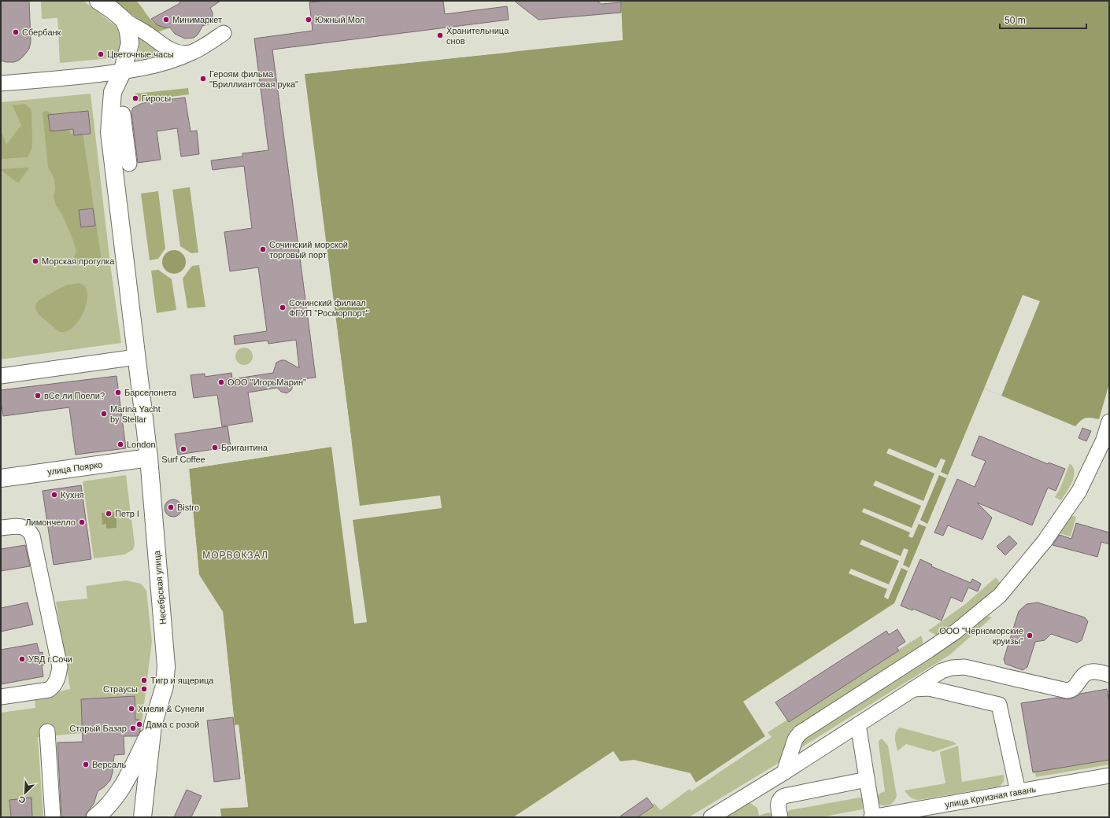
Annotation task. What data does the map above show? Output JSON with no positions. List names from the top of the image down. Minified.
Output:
{"streets":{"main road":["улица Поярко","Несебрская улица"],"street":["улица Круизная гавань"]},"crossings":[["улица Поярко","Несебрская улица"]],"districts":["МОРВОКЗАЛ"],"places":["Минимаркет","Южный Мол","Сбербанк","Хранительница снов","Цветочные часы","Героям фильма \"Бриллиантовая рука\"","Гиросы","Сочинский морской торговый порт","Морская прогулка","Сочинский филиал ФГУП \"Росморпорт\"","ООО \"ИгорьМарин\"","Барселонета","вСе ли Поели?","Marina Yacht by Stellar","London","Бригантина","Surf Coffee","Кухня","Bistro","Петр I","Лимончелло","ООО \"Черноморские круизы\"","УВД г.Сочи","Тигр и ящерица","Страусы","Хмели & Сунели","Дама с розой","Старый Базар","Версаль"],"scale_bar":"50 m","north":"bottom left"}
